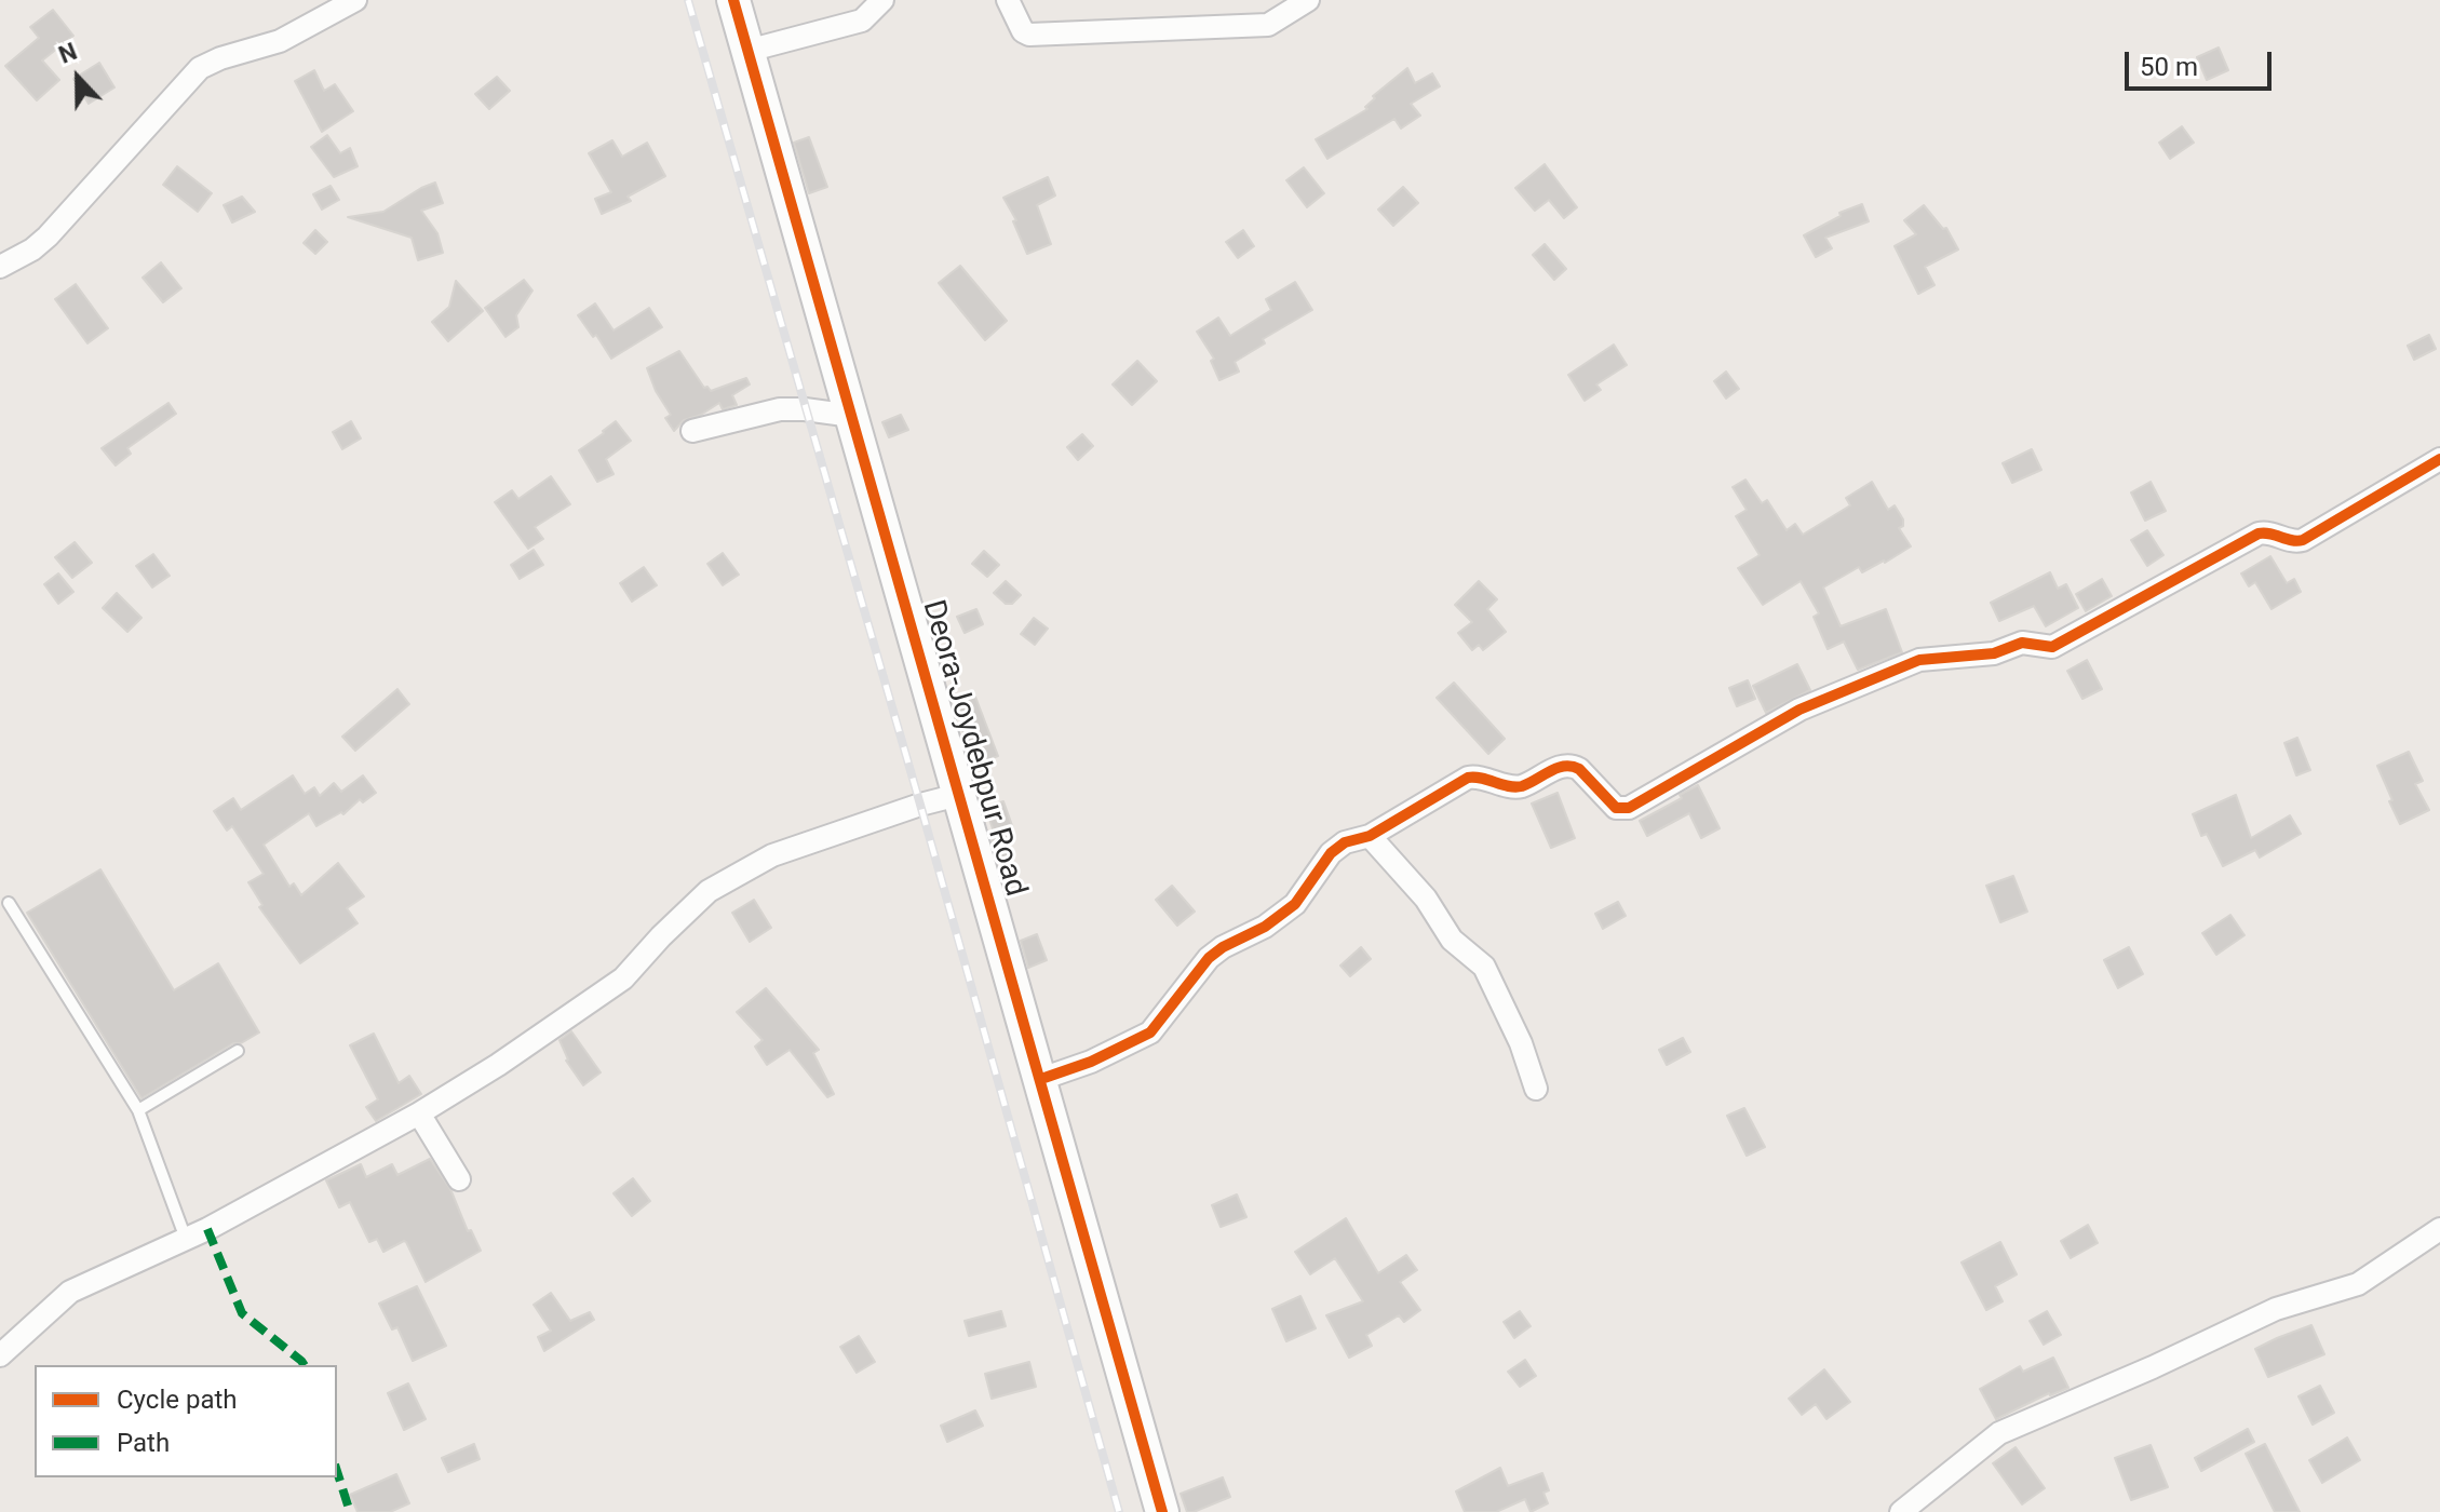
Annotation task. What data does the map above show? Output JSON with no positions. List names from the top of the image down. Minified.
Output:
{"streets":{"street":["Deora-Joydebpur Road"]},"legend":["Cycle path","Path"],"scale_bar":"50 m","north":"top"}
